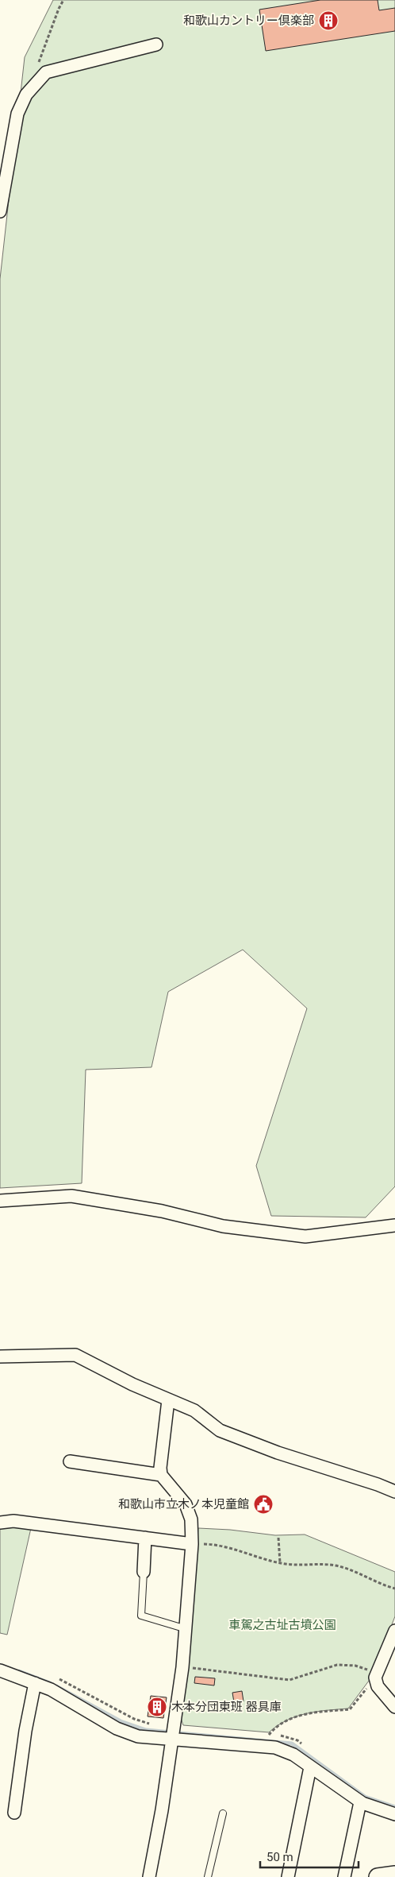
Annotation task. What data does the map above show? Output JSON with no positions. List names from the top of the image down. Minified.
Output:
{"parks":["車駕之古址古墳公園"],"places":{"building":["和歌山カントリー倶楽部","木本分団東班 器具庫"],"public building":["和歌山市立木ノ本児童館"]},"scale_bar":"50 m"}
